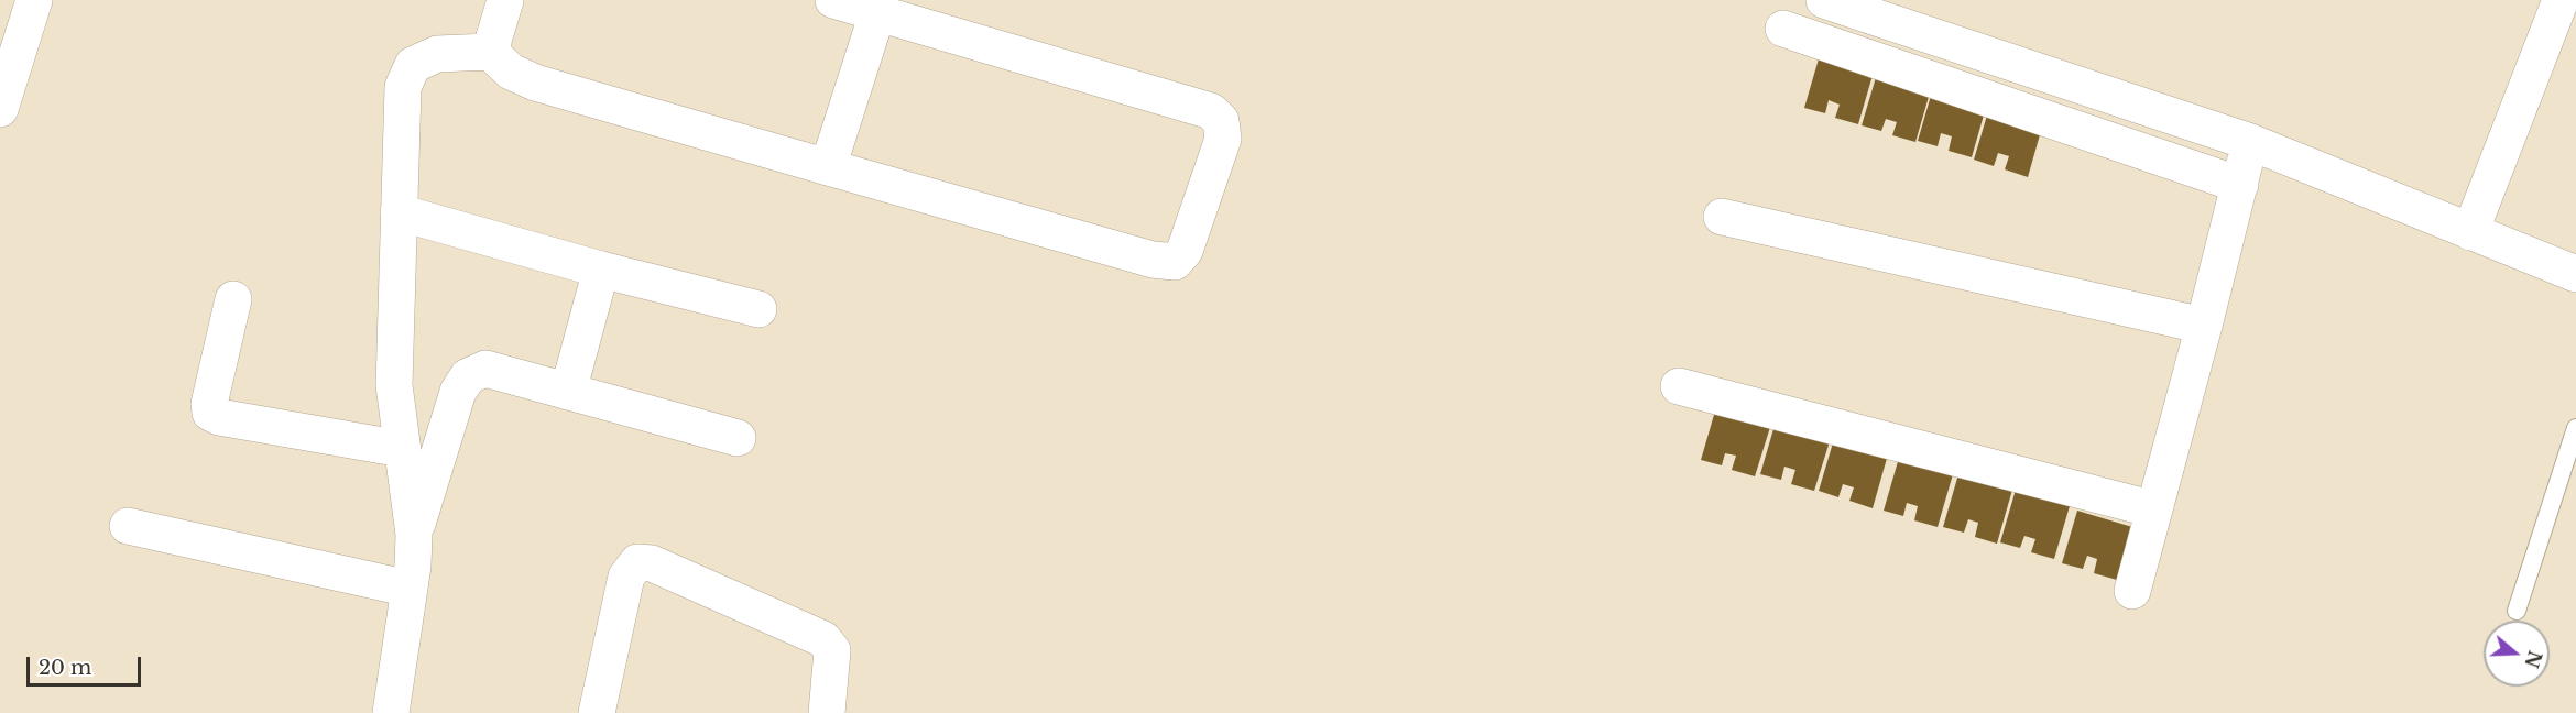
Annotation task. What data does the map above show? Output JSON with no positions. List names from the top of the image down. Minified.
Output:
{"scale_bar":"20 m","north":"right"}
